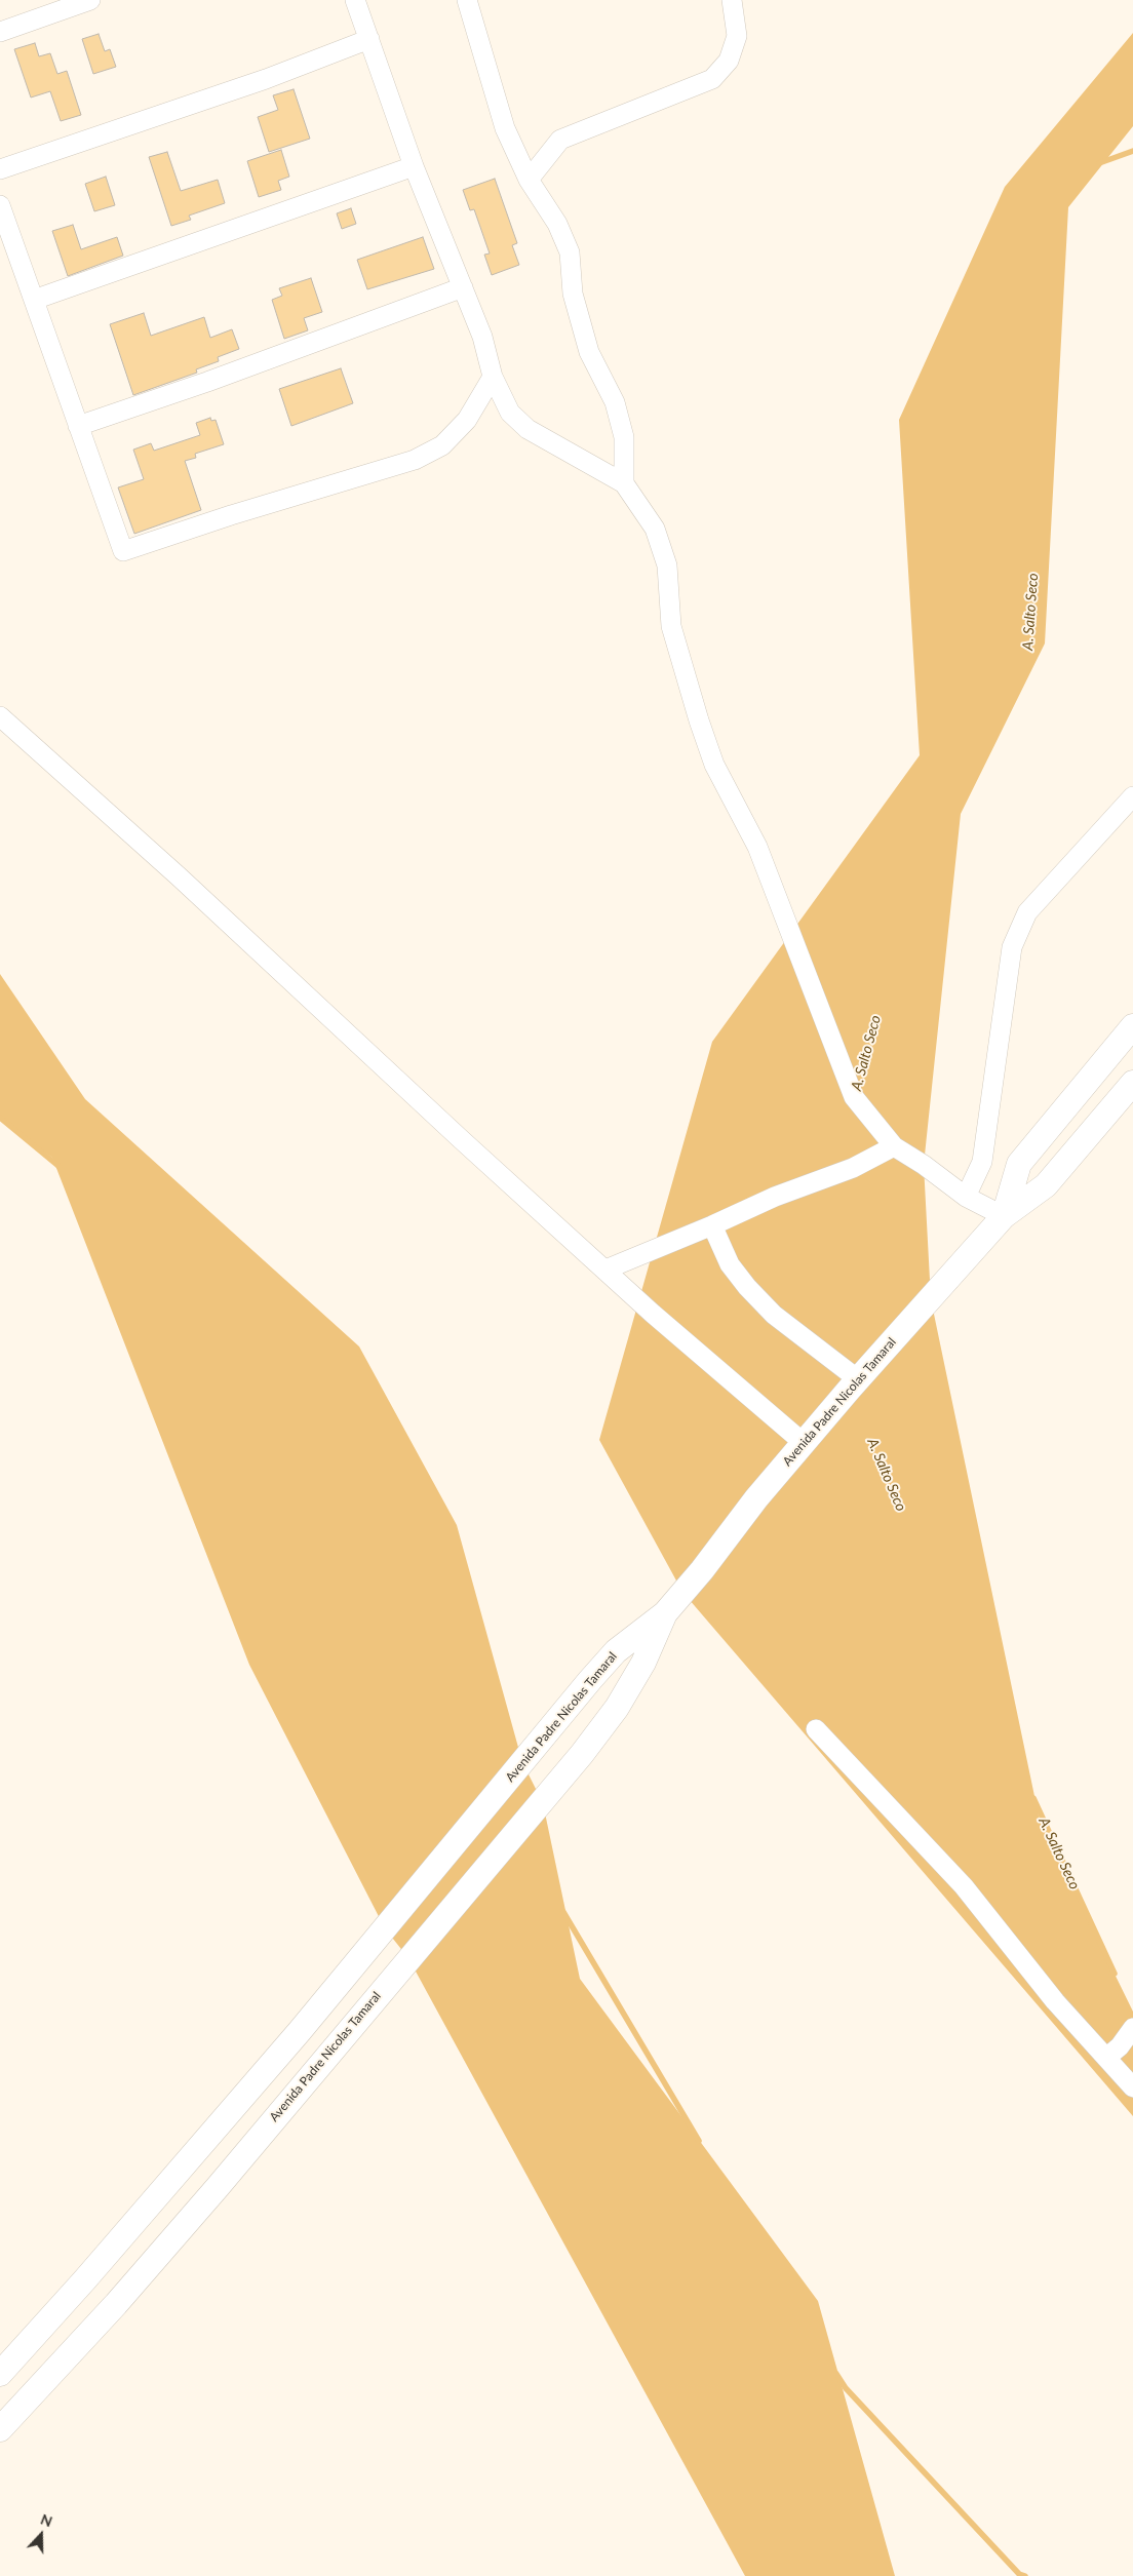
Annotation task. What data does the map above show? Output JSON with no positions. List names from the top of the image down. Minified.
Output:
{"streets":{"street":["Avenida Padre Nicolas Tamaral"]},"water":["A. Salto Seco"],"north":"top"}
